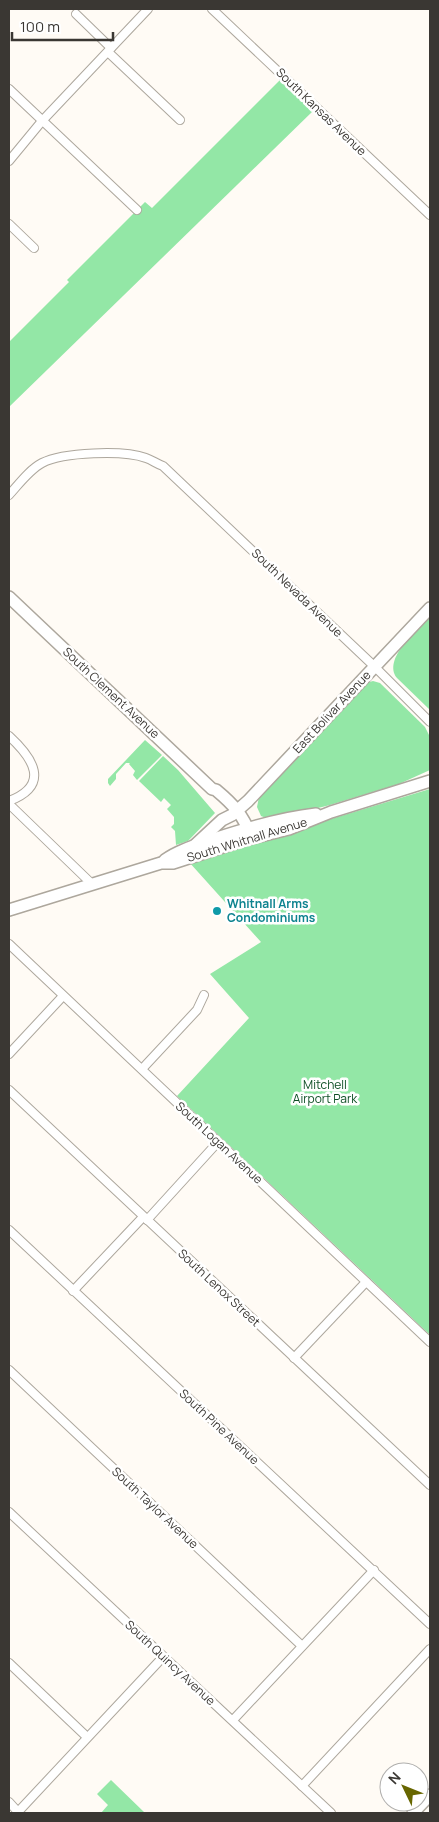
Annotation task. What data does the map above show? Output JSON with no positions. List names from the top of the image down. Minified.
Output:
{"streets":{"street":["South Kansas Avenue","South Nevada Avenue","South Clement Avenue","East Bolivar Avenue","South Whitnall Avenue","South Logan Avenue","South Lenox Street","South Pine Avenue","South Taylor Avenue","South Quincy Avenue"]},"crossings":[["South Nevada Avenue","East Bolivar Avenue"],["South Clement Avenue","East Bolivar Avenue"],["South Clement Avenue","South Whitnall Avenue"],["East Bolivar Avenue","South Whitnall Avenue"]],"parks":["Mitchell Airport Park"],"places":["Whitnall Arms Condominiums"],"scale_bar":"100 m","north":"top left"}
